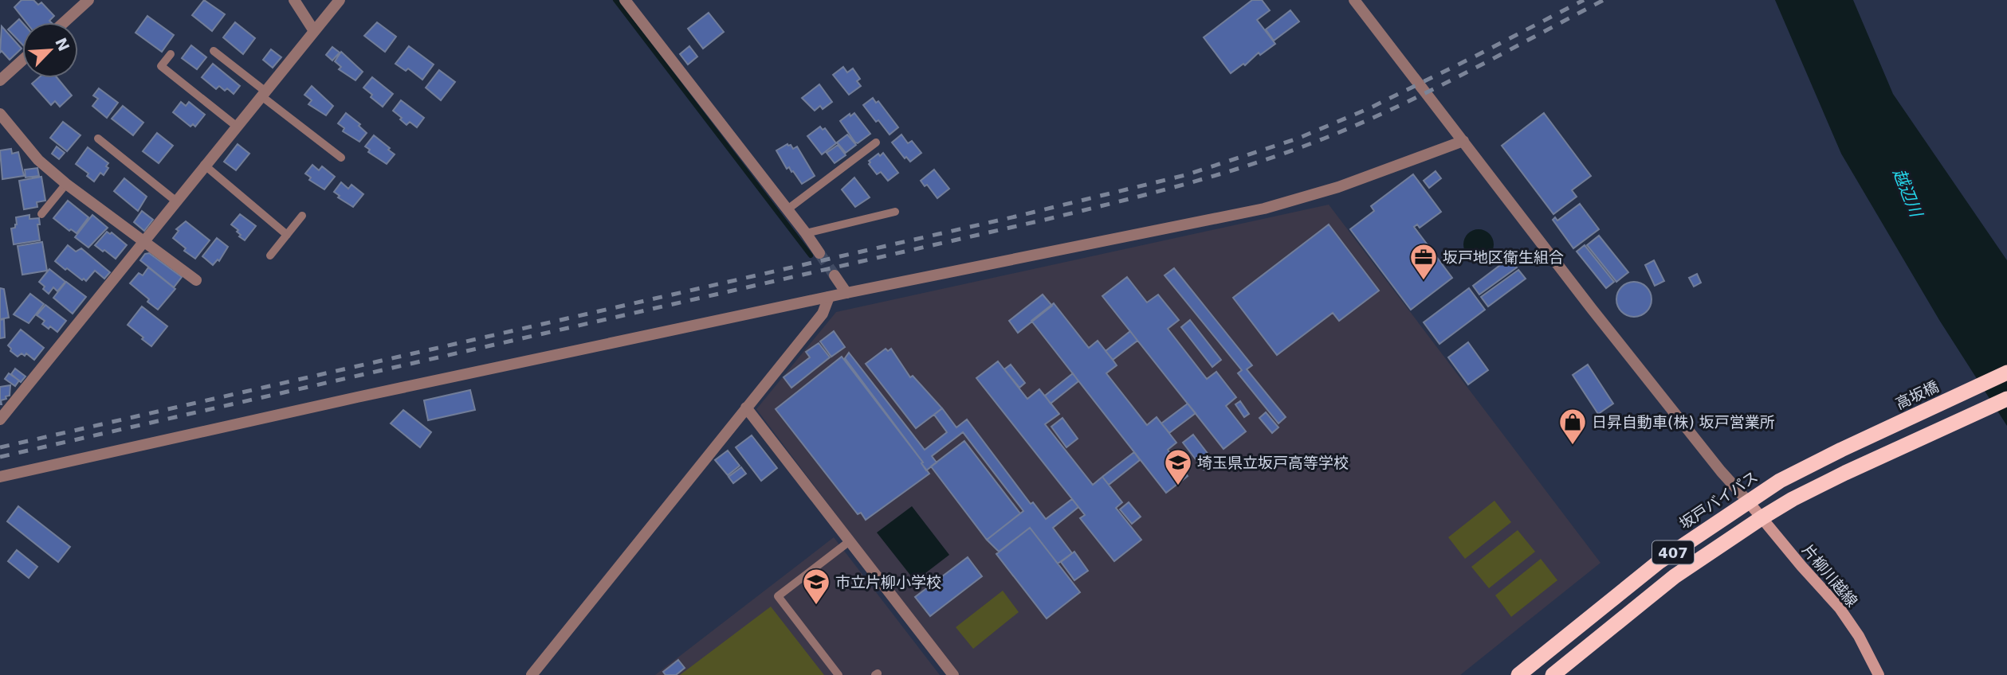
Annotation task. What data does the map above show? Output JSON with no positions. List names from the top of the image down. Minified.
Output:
{"streets":{"highway":["高坂橋","坂戸バイパス","407"],"main road":["片柳川越線"]},"crossings":[["高坂橋","坂戸バイパス"],["坂戸バイパス","片柳川越線"],["407","片柳川越線"]],"water":["越辺川"],"places":{"office":["坂戸地区衛生組合"],"shop":["日昇自動車(株) 坂戸営業所"],"school or university":["埼玉県立坂戸高等学校","市立片柳小学校"]},"north":"top right"}
